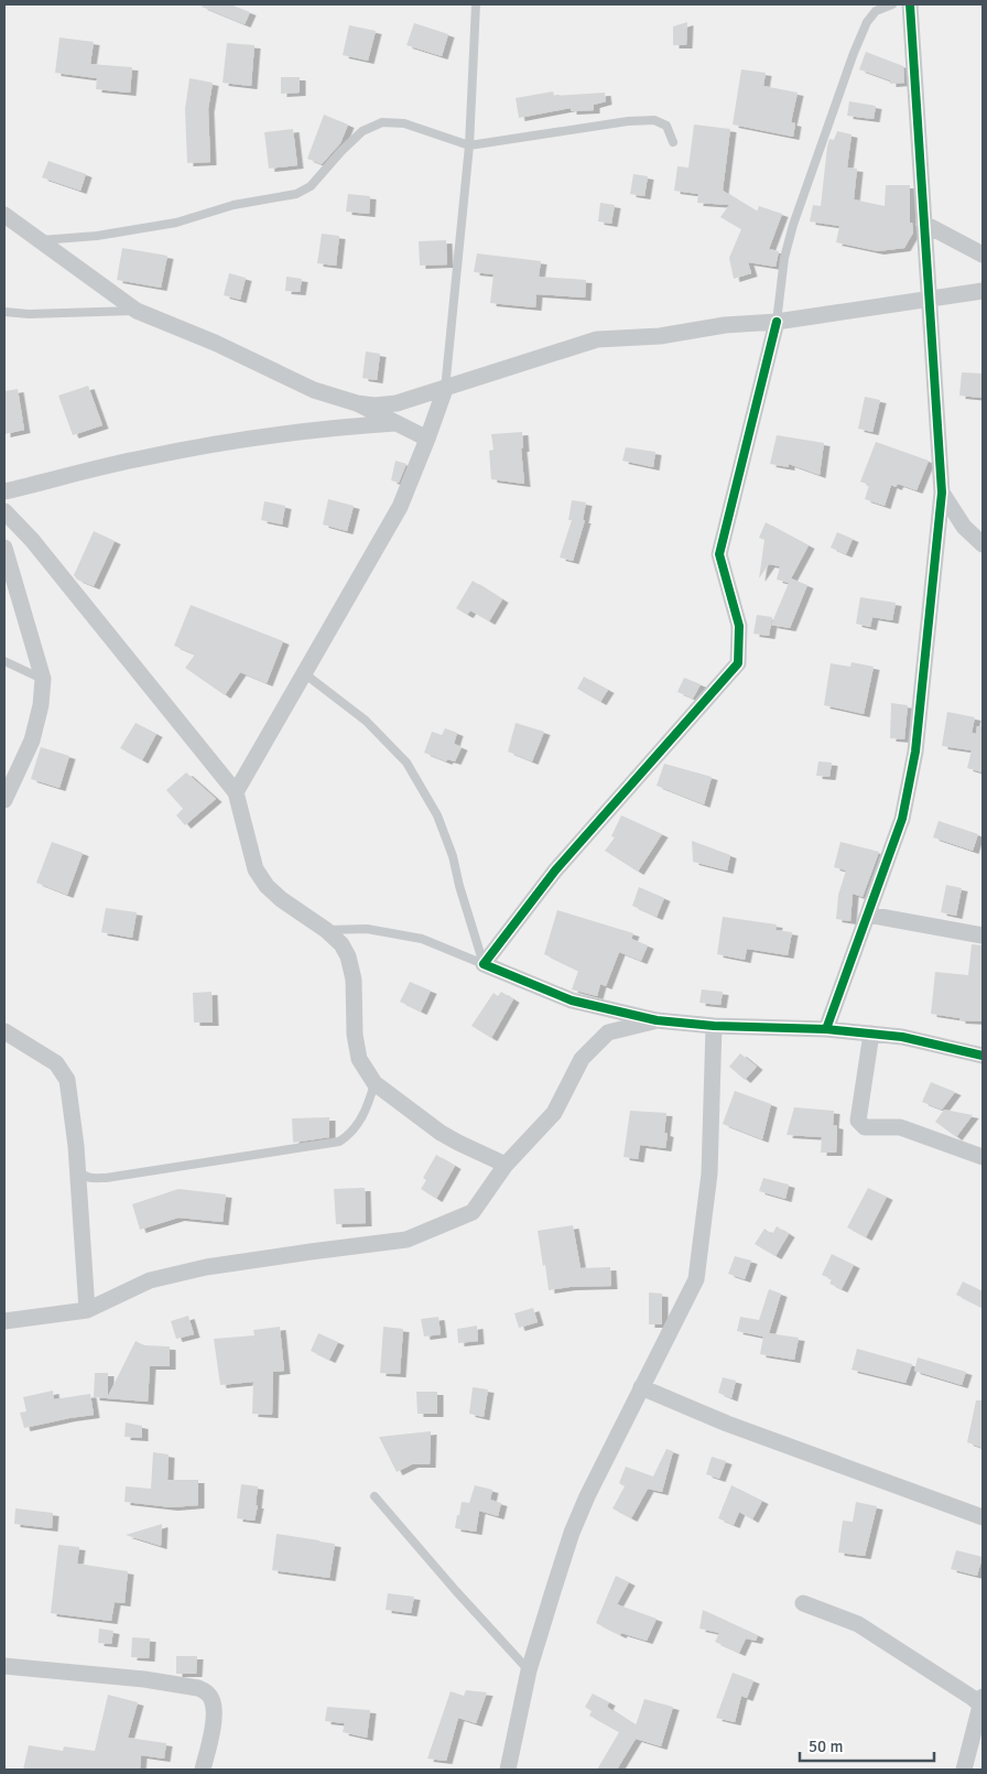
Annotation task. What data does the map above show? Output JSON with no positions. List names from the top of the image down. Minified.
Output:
{"scale_bar":"50 m"}
